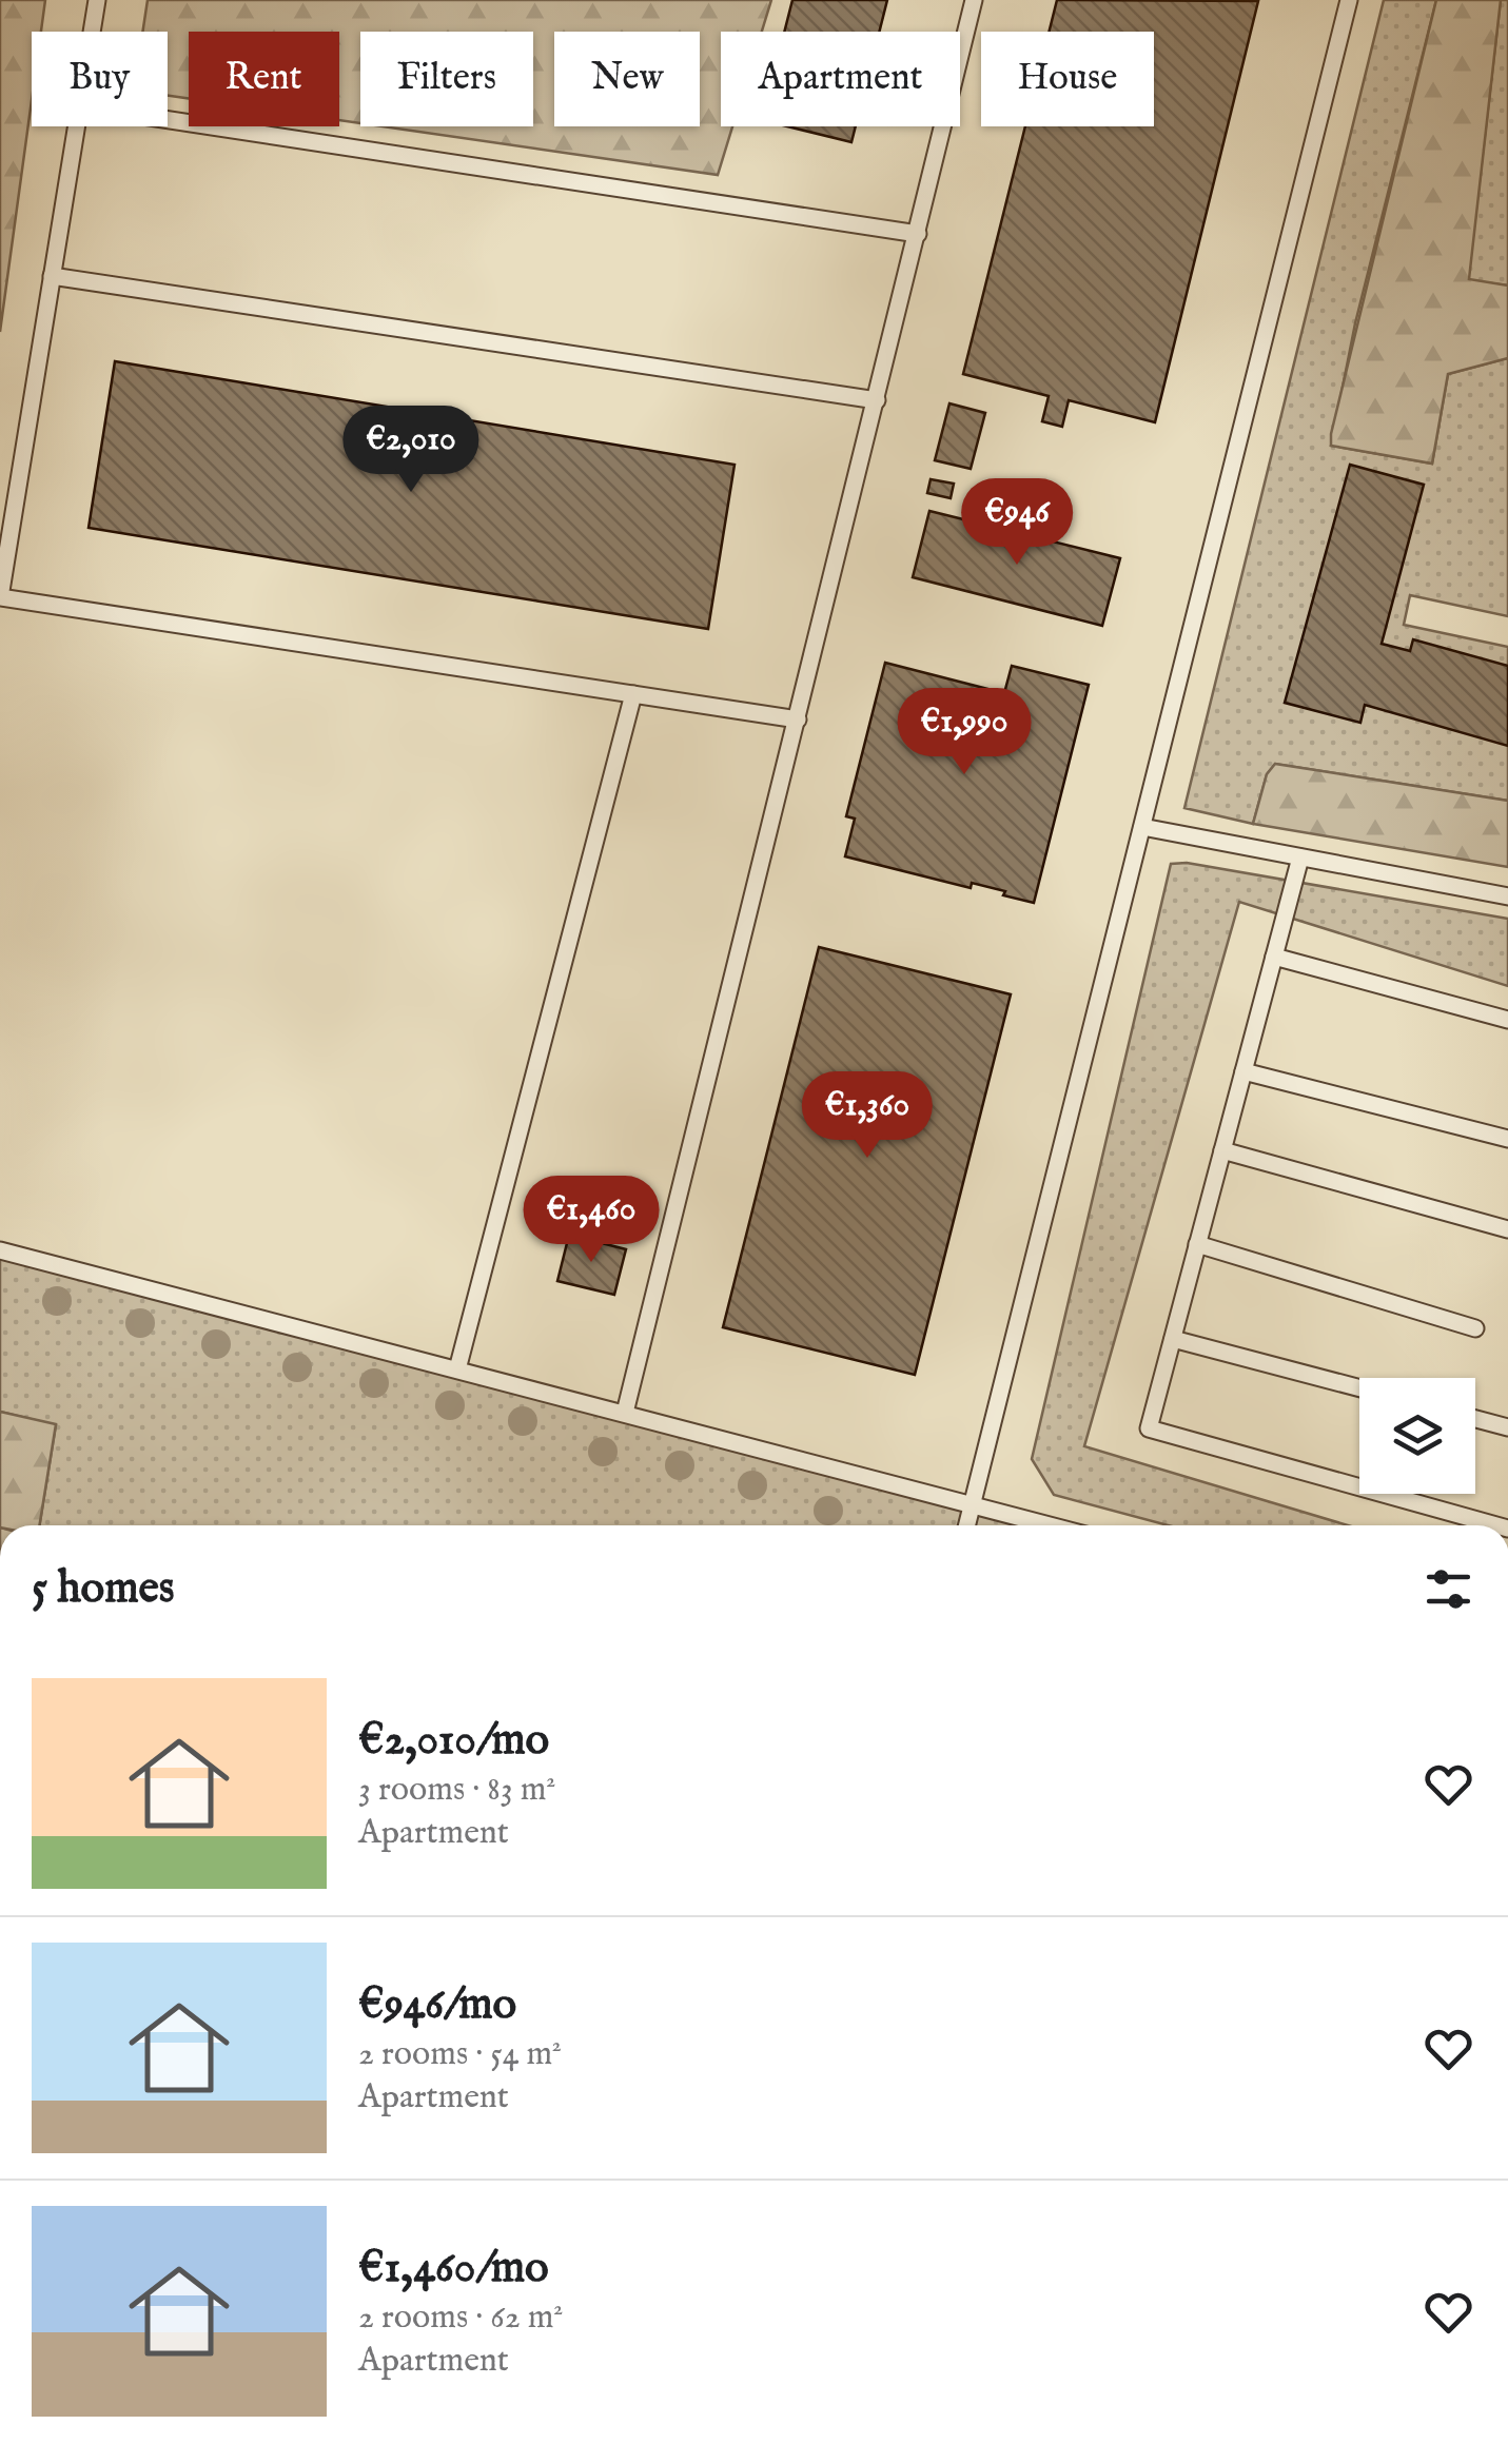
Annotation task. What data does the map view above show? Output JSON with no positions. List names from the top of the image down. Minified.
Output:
{"page":{"chip":["Buy","Rent","Filters","New","Apartment","House"],"price":["€2,010","€946","€1,990","€1,360","€1,460"],"heading":"5 homes","list":[{"name":"€2,010/mo","note":"3 rooms · 83 m² · Apartment"},{"name":"€946/mo","note":"2 rooms · 54 m² · Apartment"},{"name":"€1,460/mo","note":"2 rooms · 62 m² · Apartment"}]}}
